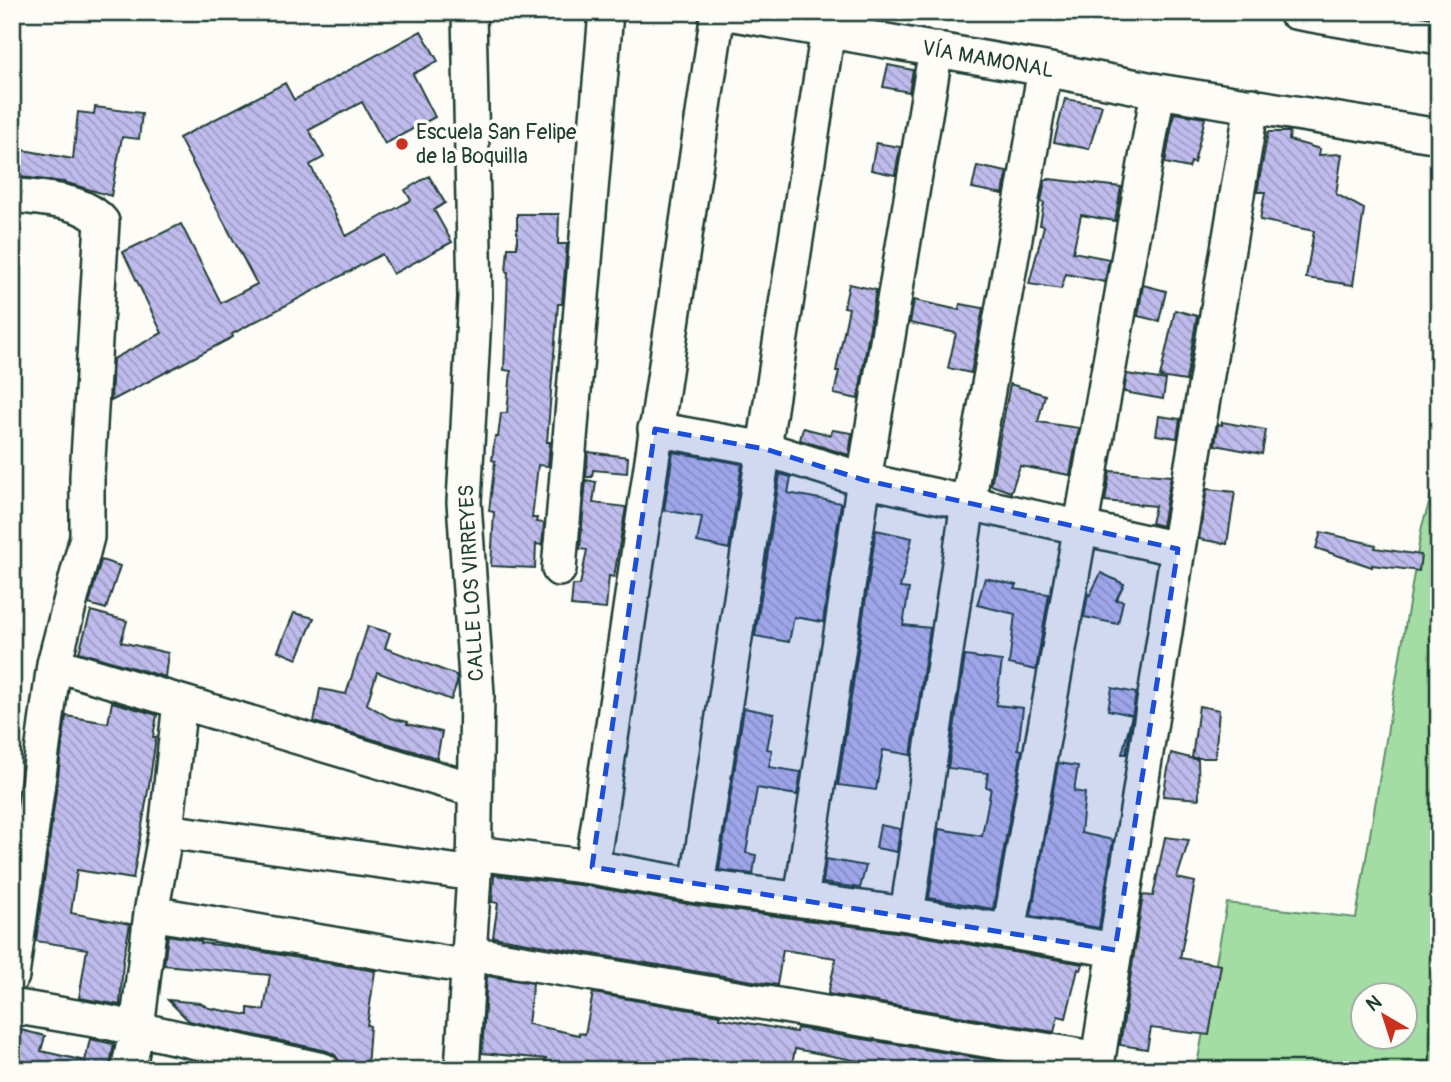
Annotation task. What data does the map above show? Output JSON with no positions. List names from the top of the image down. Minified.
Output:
{"streets":{"street":["VÍA MAMONAL","CALLE LOS VIRREYES"]},"places":["Escuela San Felipe de la Boquilla"],"north":"top left"}
